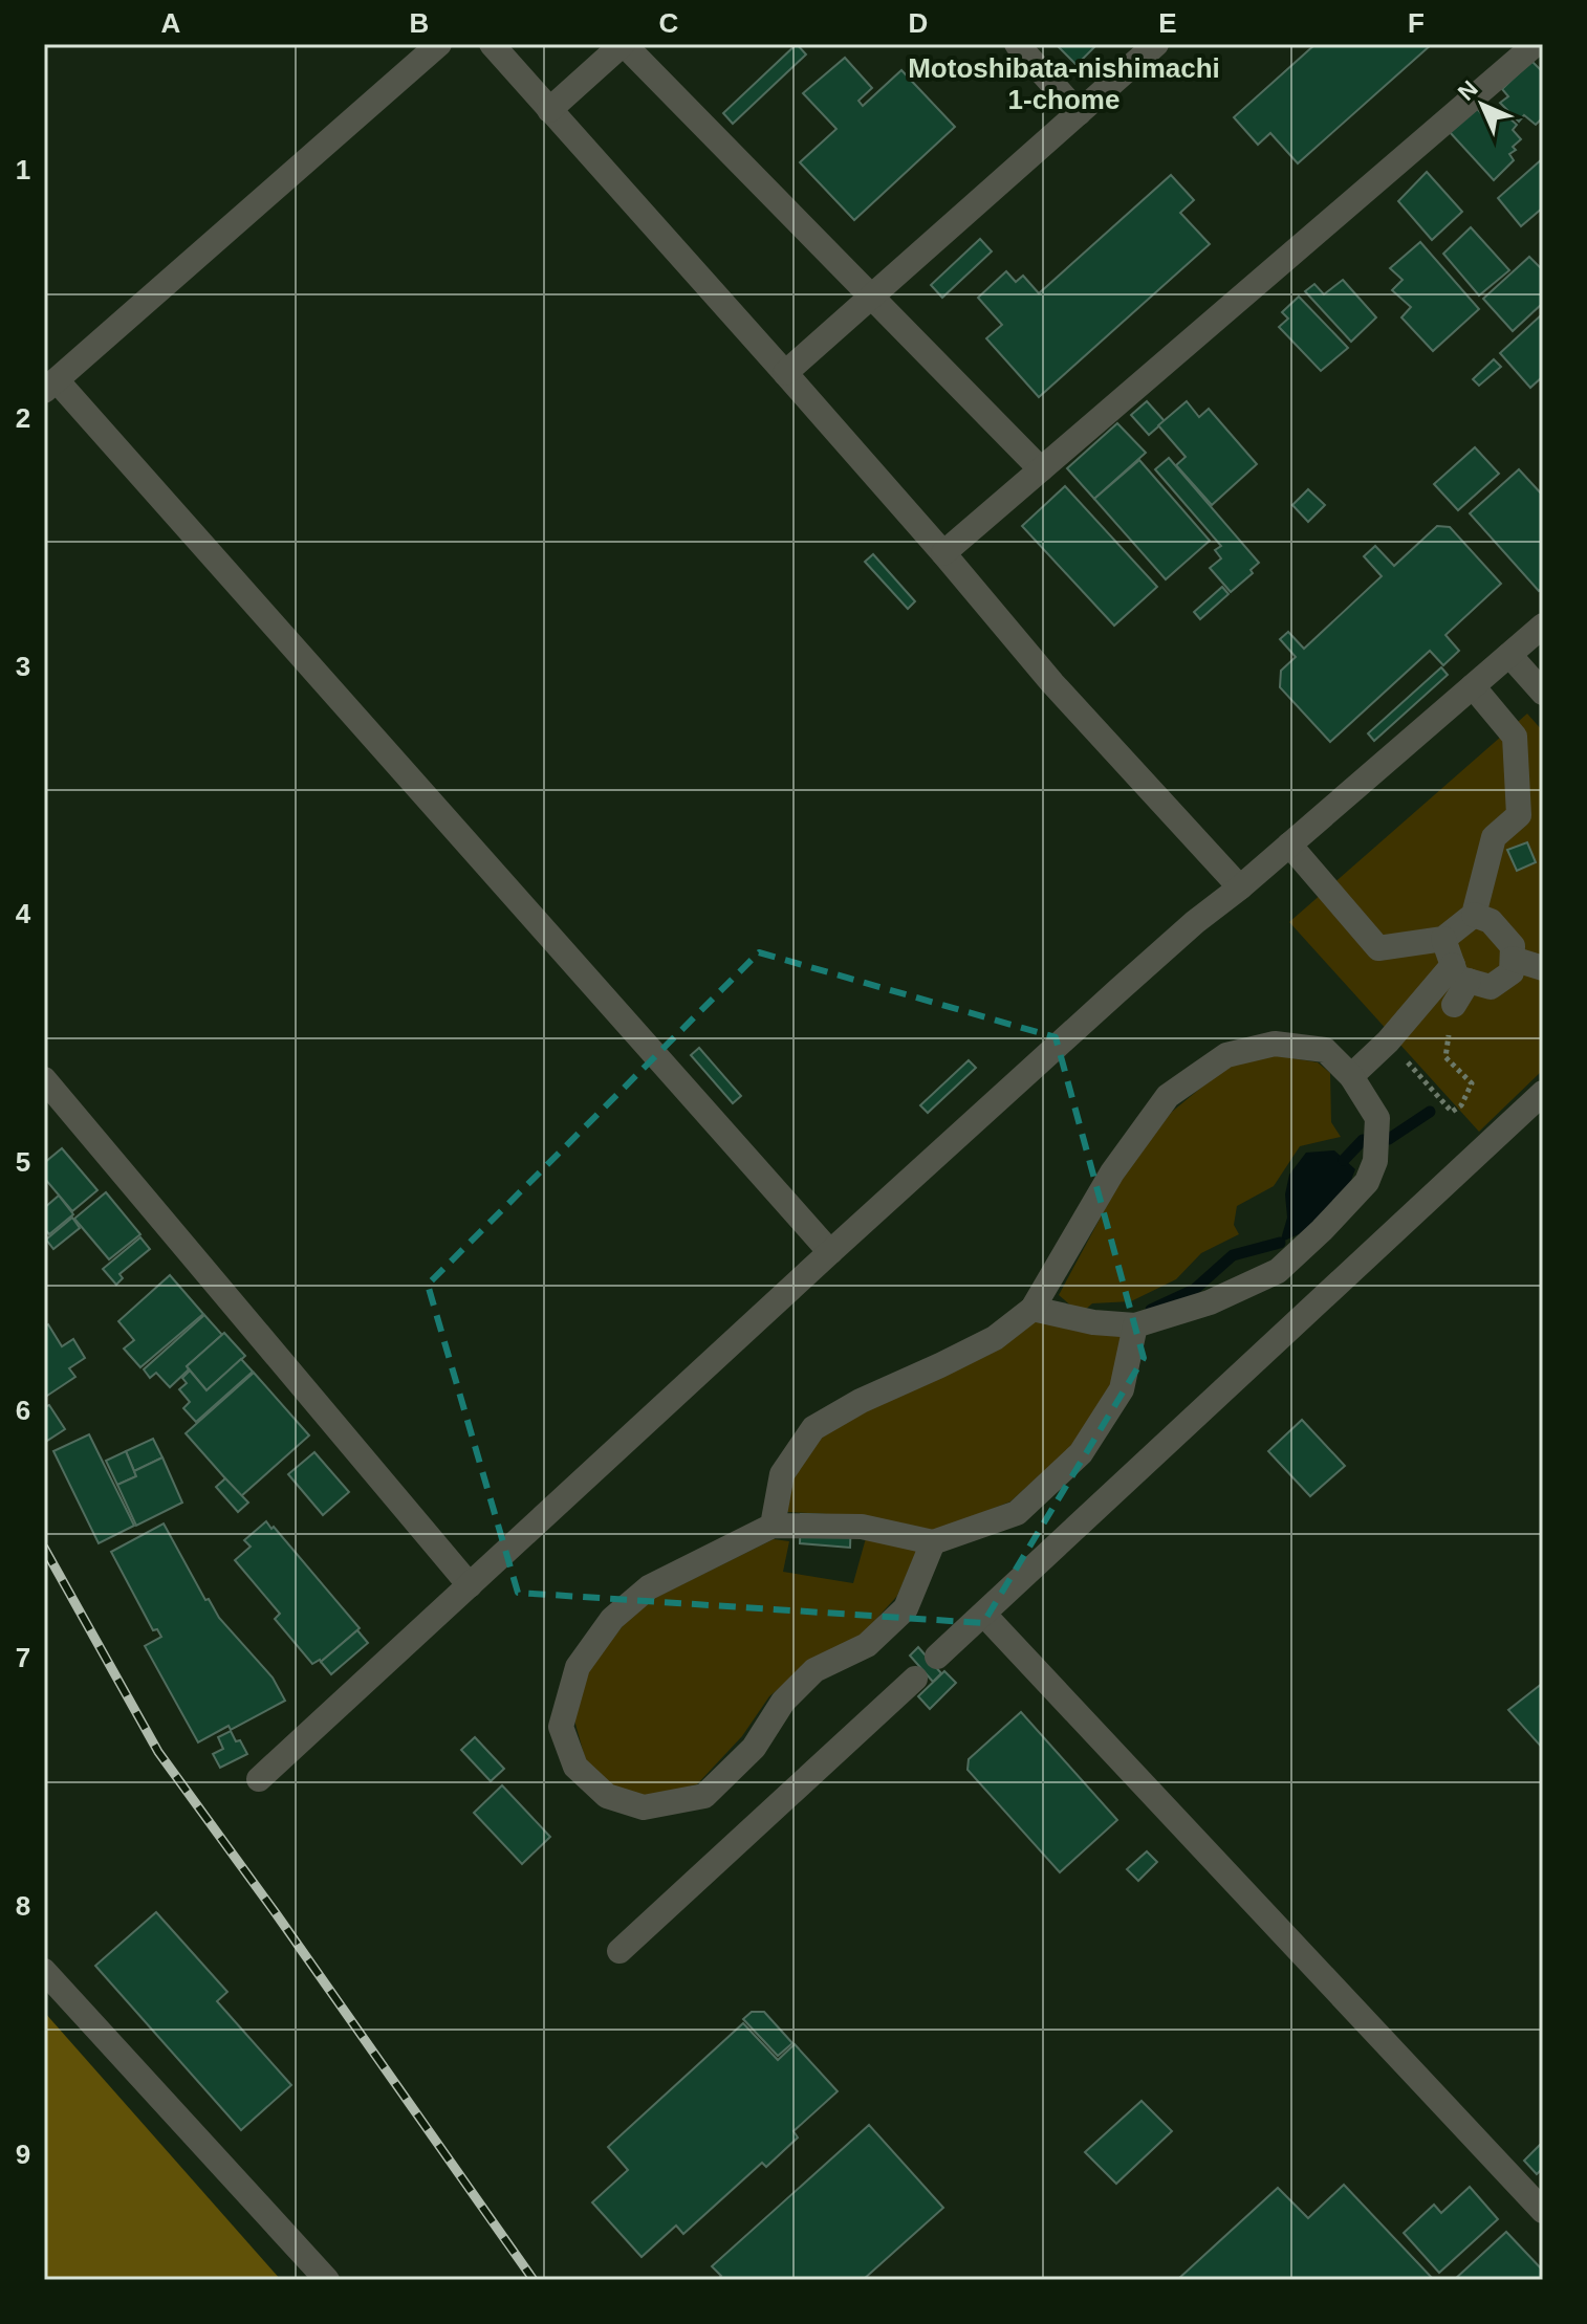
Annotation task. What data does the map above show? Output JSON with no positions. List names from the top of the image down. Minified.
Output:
{"districts":["Motoshibata-nishimachi 1-chome"],"north":"top left","grid":{"columns":["A","B","C","D","E","F"],"rows":["1","2","3","4","5","6","7","8","9"]}}
